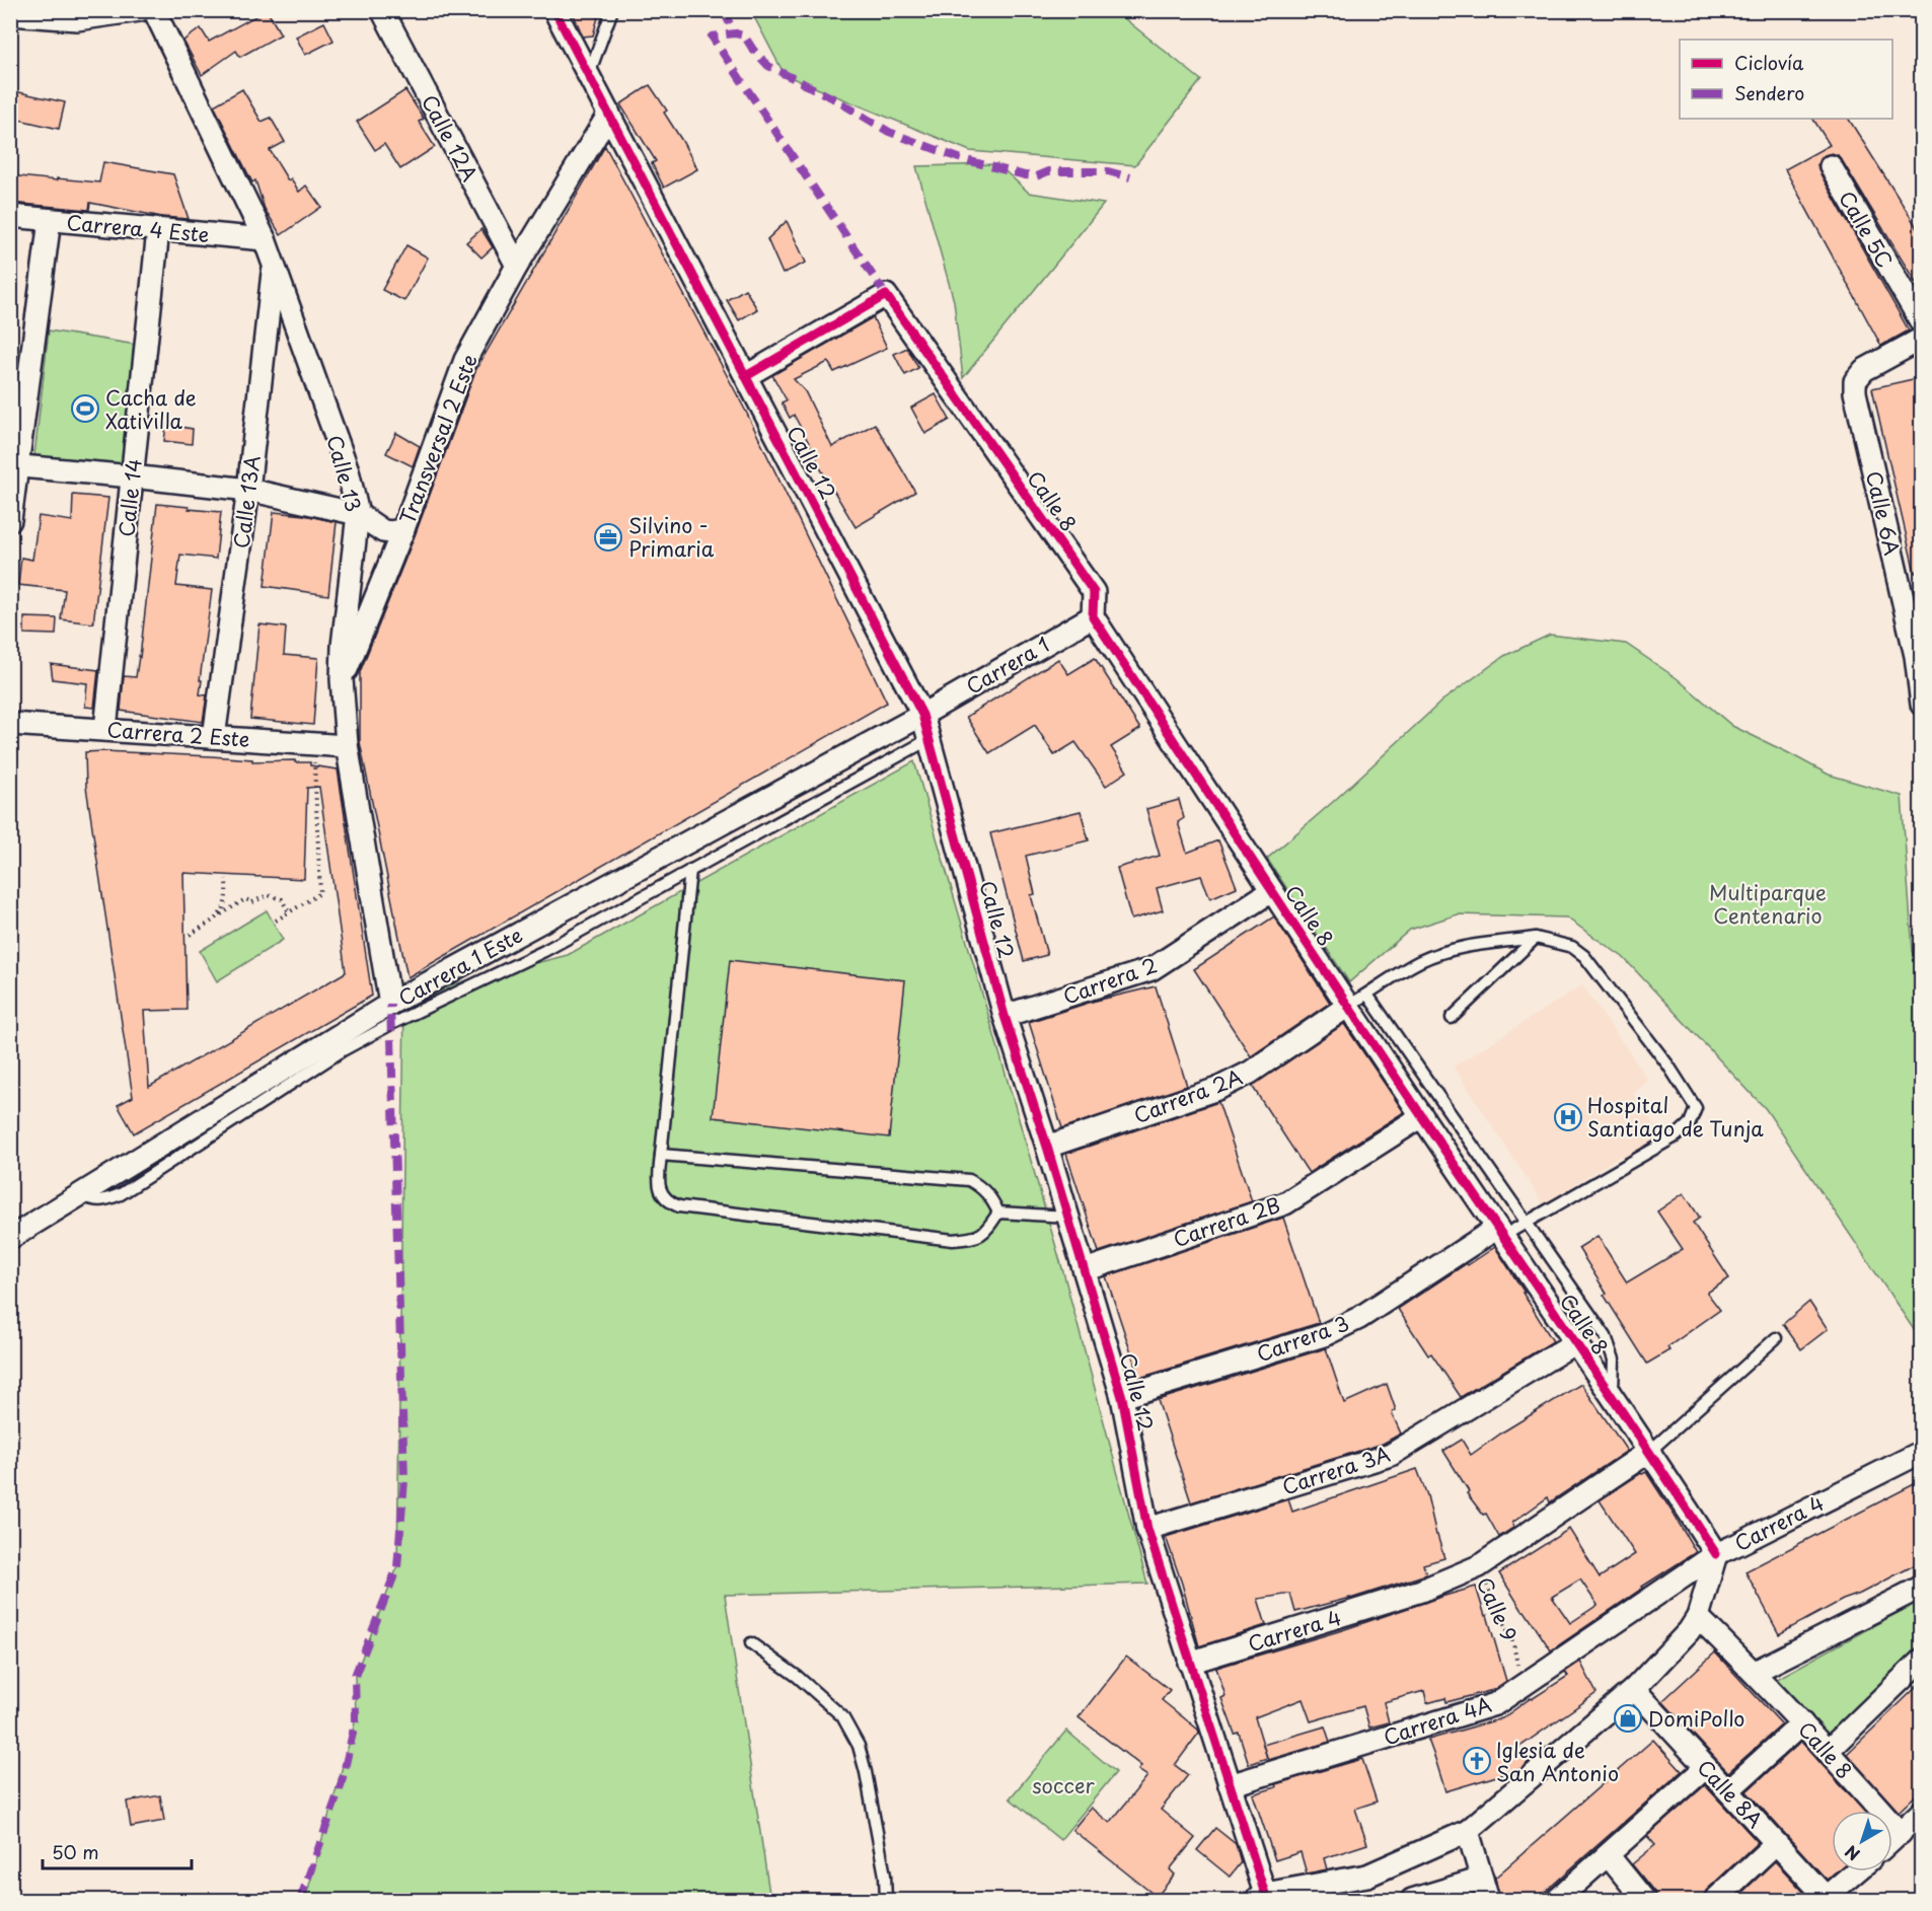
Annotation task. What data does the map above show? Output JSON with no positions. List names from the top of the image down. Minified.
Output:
{"streets":{"street":["Calle 12A","Carrera 4 Este","Calle 5C","Transversal 2 Este","Calle 12","Calle 13","Calle 14","Calle 8","Calle 13A","Calle 6A","Carrera 1","Carrera 2 Este","Carrera 1 Este","Carrera 2","Carrera 2A","Carrera 2B","Carrera 3","Carrera 3A","Carrera 4","Carrera 4A","Calle 8A"],"path":["Calle 9"]},"crossings":[["Calle 12A","Transversal 2 Este"],["Carrera 4 Este","Calle 13"],["Carrera 4 Este","Calle 14"],["Transversal 2 Este","Calle 12"],["Transversal 2 Este","Calle 13"],["Calle 12","Calle 8"],["Calle 12","Carrera 1"],["Calle 12","Carrera 1 Este"],["Calle 12","Carrera 2"],["Calle 12","Carrera 2A"],["Calle 12","Carrera 2B"],["Calle 12","Carrera 3"],["Calle 12","Carrera 3A"],["Calle 12","Carrera 4"],["Calle 12","Carrera 4A"],["Calle 13","Calle 13A"],["Calle 13","Carrera 2 Este"],["Calle 13","Carrera 1 Este"],["Calle 14","Carrera 2 Este"],["Calle 8","Carrera 1"],["Calle 8","Carrera 2"],["Calle 8","Carrera 2A"],["Calle 8","Carrera 2B"],["Calle 8","Carrera 3"],["Calle 8","Carrera 3A"],["Calle 8","Carrera 4"],["Calle 8","Carrera 4A"],["Calle 13A","Carrera 2 Este"],["Carrera 1","Carrera 1 Este"],["Carrera 4","Calle 9"],["Carrera 4","Carrera 4A"],["Carrera 4","Calle 8A"],["Calle 9","Carrera 4A"]],"parks":["Multiparque Centenario","soccer"],"places":{"sports":["Cacha de Xativilla"],"office":["Silvino - Primaria"],"hospital":["Hospital Santiago de Tunja"],"shop":["DomiPollo"],"church":["Iglesia de San Antonio"]},"legend":["Ciclovía","Sendero"],"scale_bar":"50 m","north":"bottom left"}
